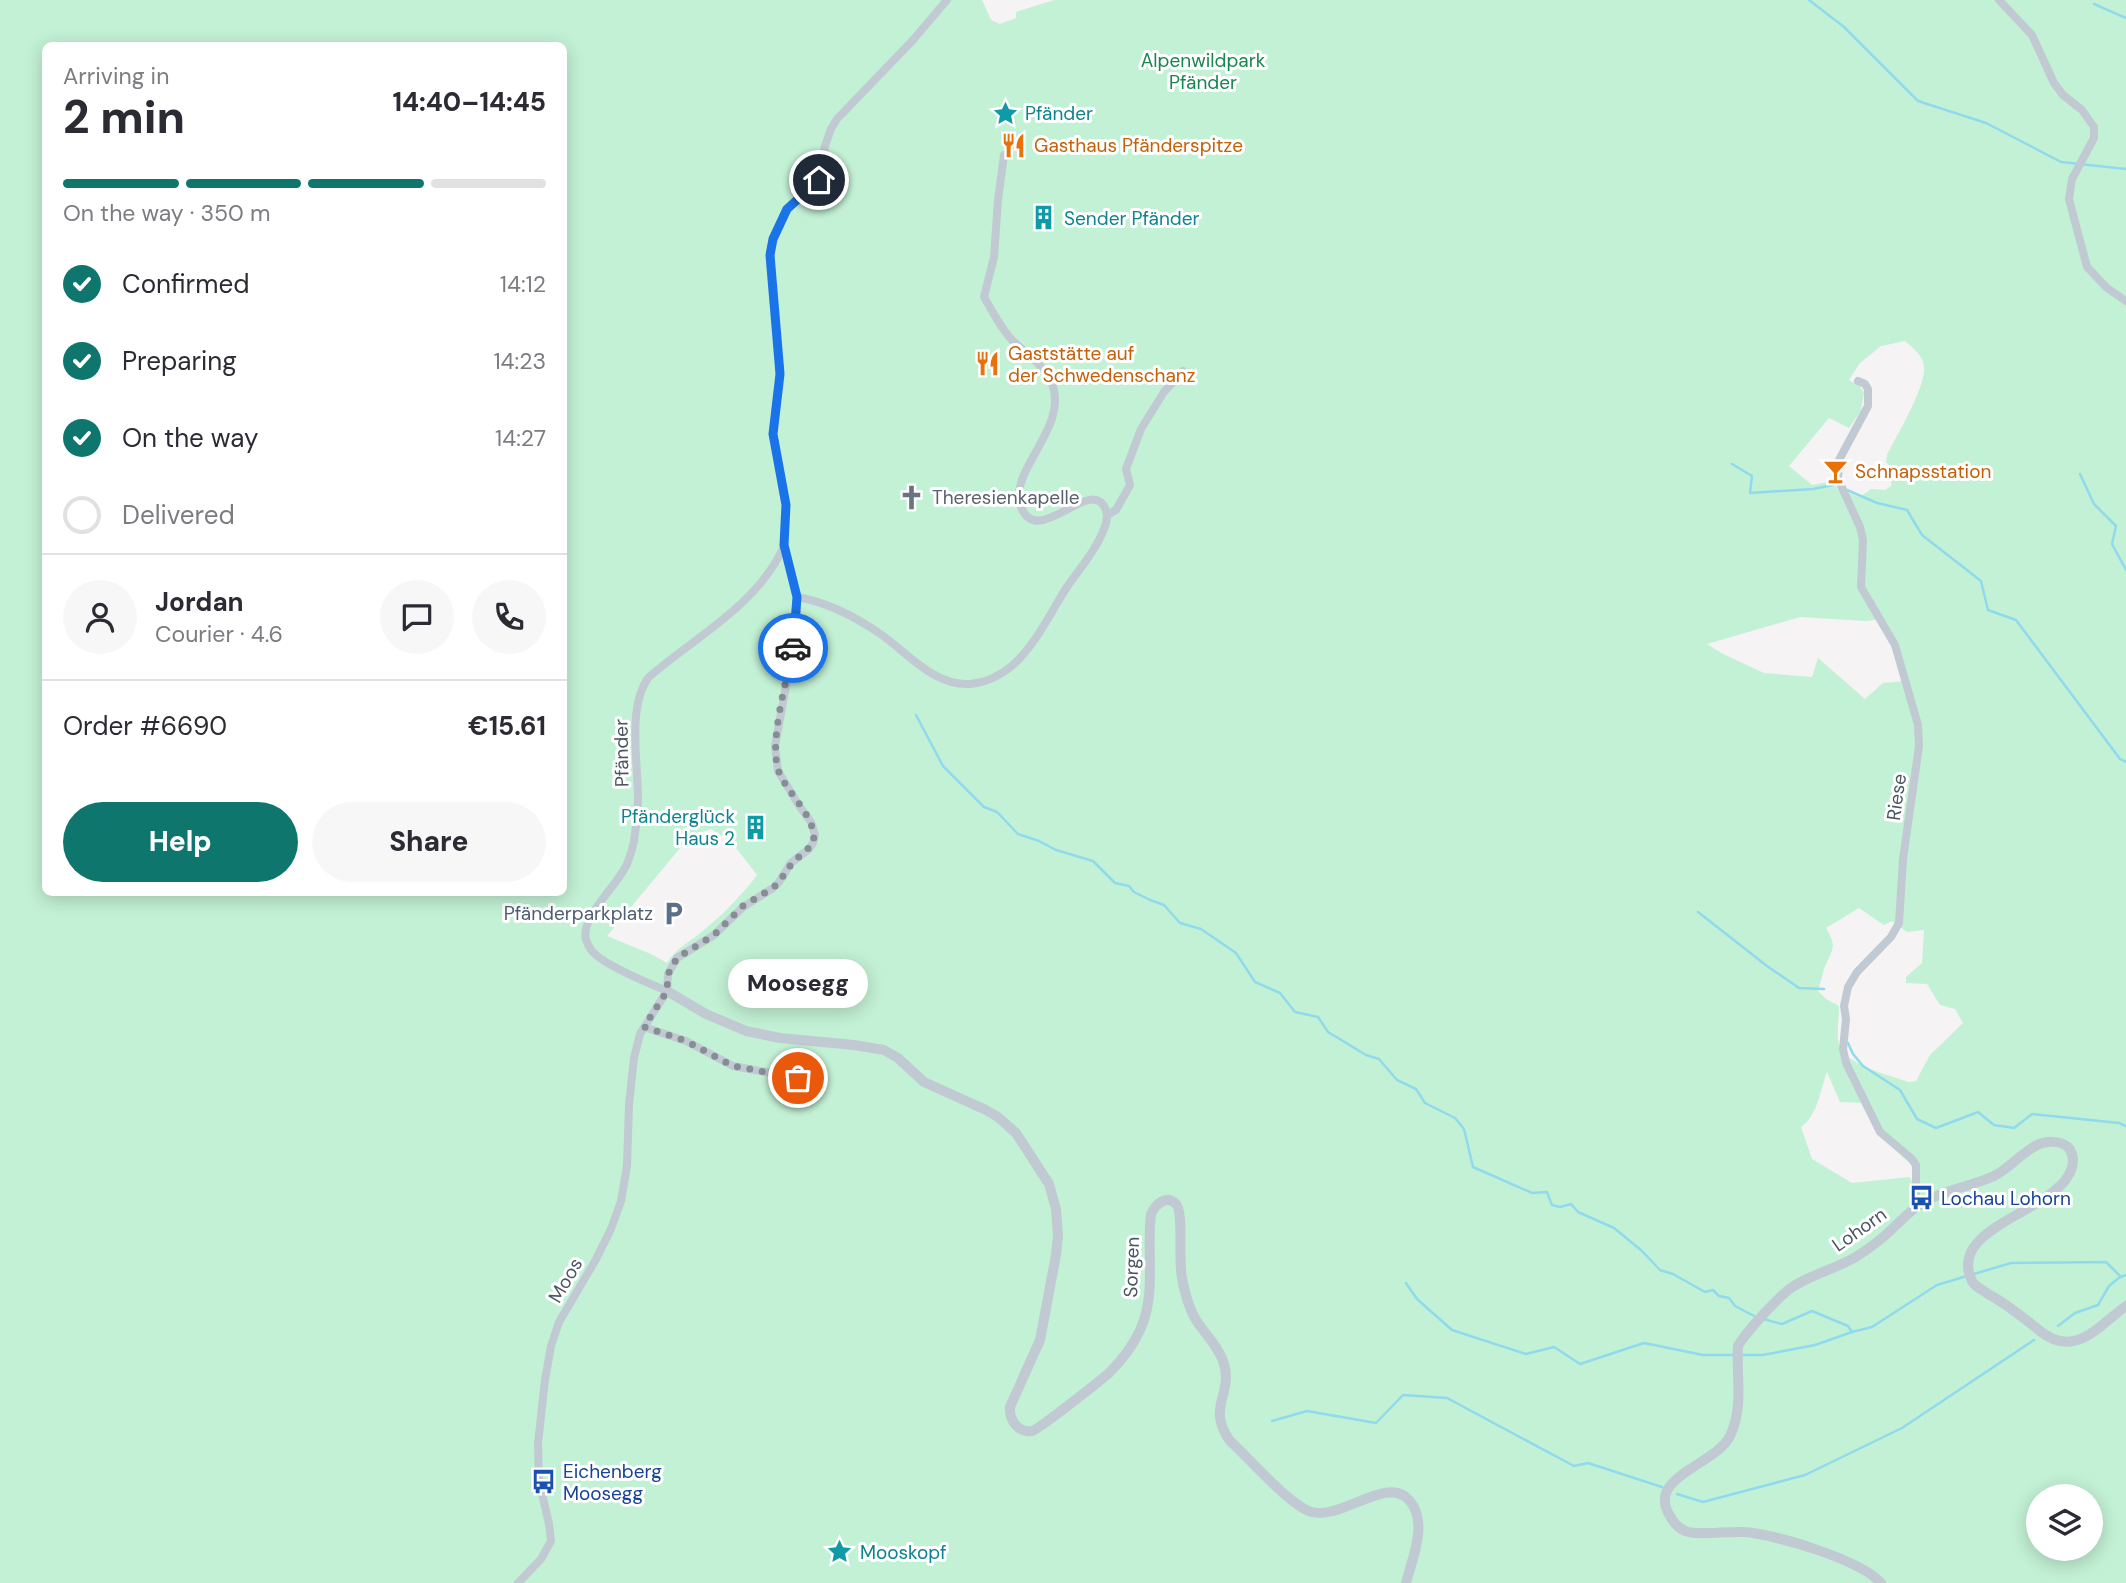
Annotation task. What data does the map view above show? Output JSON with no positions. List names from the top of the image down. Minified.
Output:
{"streets":{"street":["Pfänder","Riese","Lohorn","Sorgen","Moos"]},"crossings":[["Pfänder","Sorgen"],["Pfänder","Moos"],["Riese","Lohorn"],["Sorgen","Moos"]],"parks":["Alpenwildpark Pfänder"],"places":{"place":["Pfänder","Mooskopf"],"restaurant":["Gasthaus Pfänderspitze","Gaststätte auf der Schwedenschanz"],"building":["Sender Pfänder","Pfänderglück Haus 2"],"bar":["Schnapsstation"],"church":["Theresienkapelle"],"parking":["Pfänderparkplatz"],"other":["Moosegg"],"bus stop":["Lochau Lohorn","Eichenberg Moosegg"]},"page":{"heading":["2 min","Arriving in","14:40–14:45"],"panel":["Jordan","Courier · 4.6","Order #6690","€15.61"],"bar":"On the way · 350 m","list":[["Confirmed","14:12"],["Preparing","14:23"],["On the way","14:27"],"Delivered"],"buttons":["Help","Share"],"bubble":"Moosegg"}}
